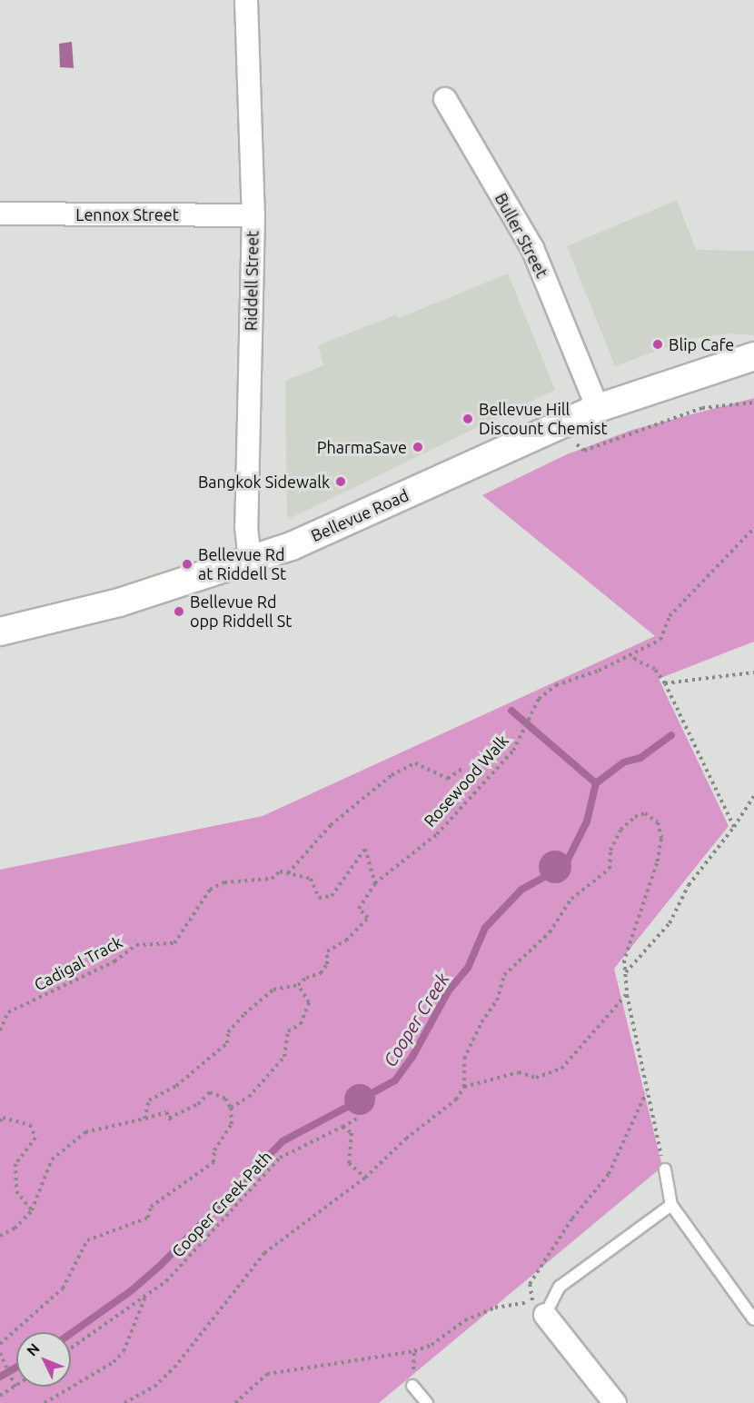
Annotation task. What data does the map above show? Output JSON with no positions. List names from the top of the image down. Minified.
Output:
{"streets":{"street":["Lennox Street","Buller Street","Riddell Street","Bellevue Road"],"path":["Rosewood Walk","Cadigal Track","Cooper Creek Path"]},"crossings":[["Lennox Street","Riddell Street"],["Buller Street","Bellevue Road"],["Riddell Street","Bellevue Road"]],"water":["Cooper Creek"],"places":["Blip Cafe","Bellevue Hill Discount Chemist","PharmaSave","Bangkok Sidewalk","Bellevue Rd at Riddell St","Bellevue Rd opp Riddell St"],"north":"top left"}
